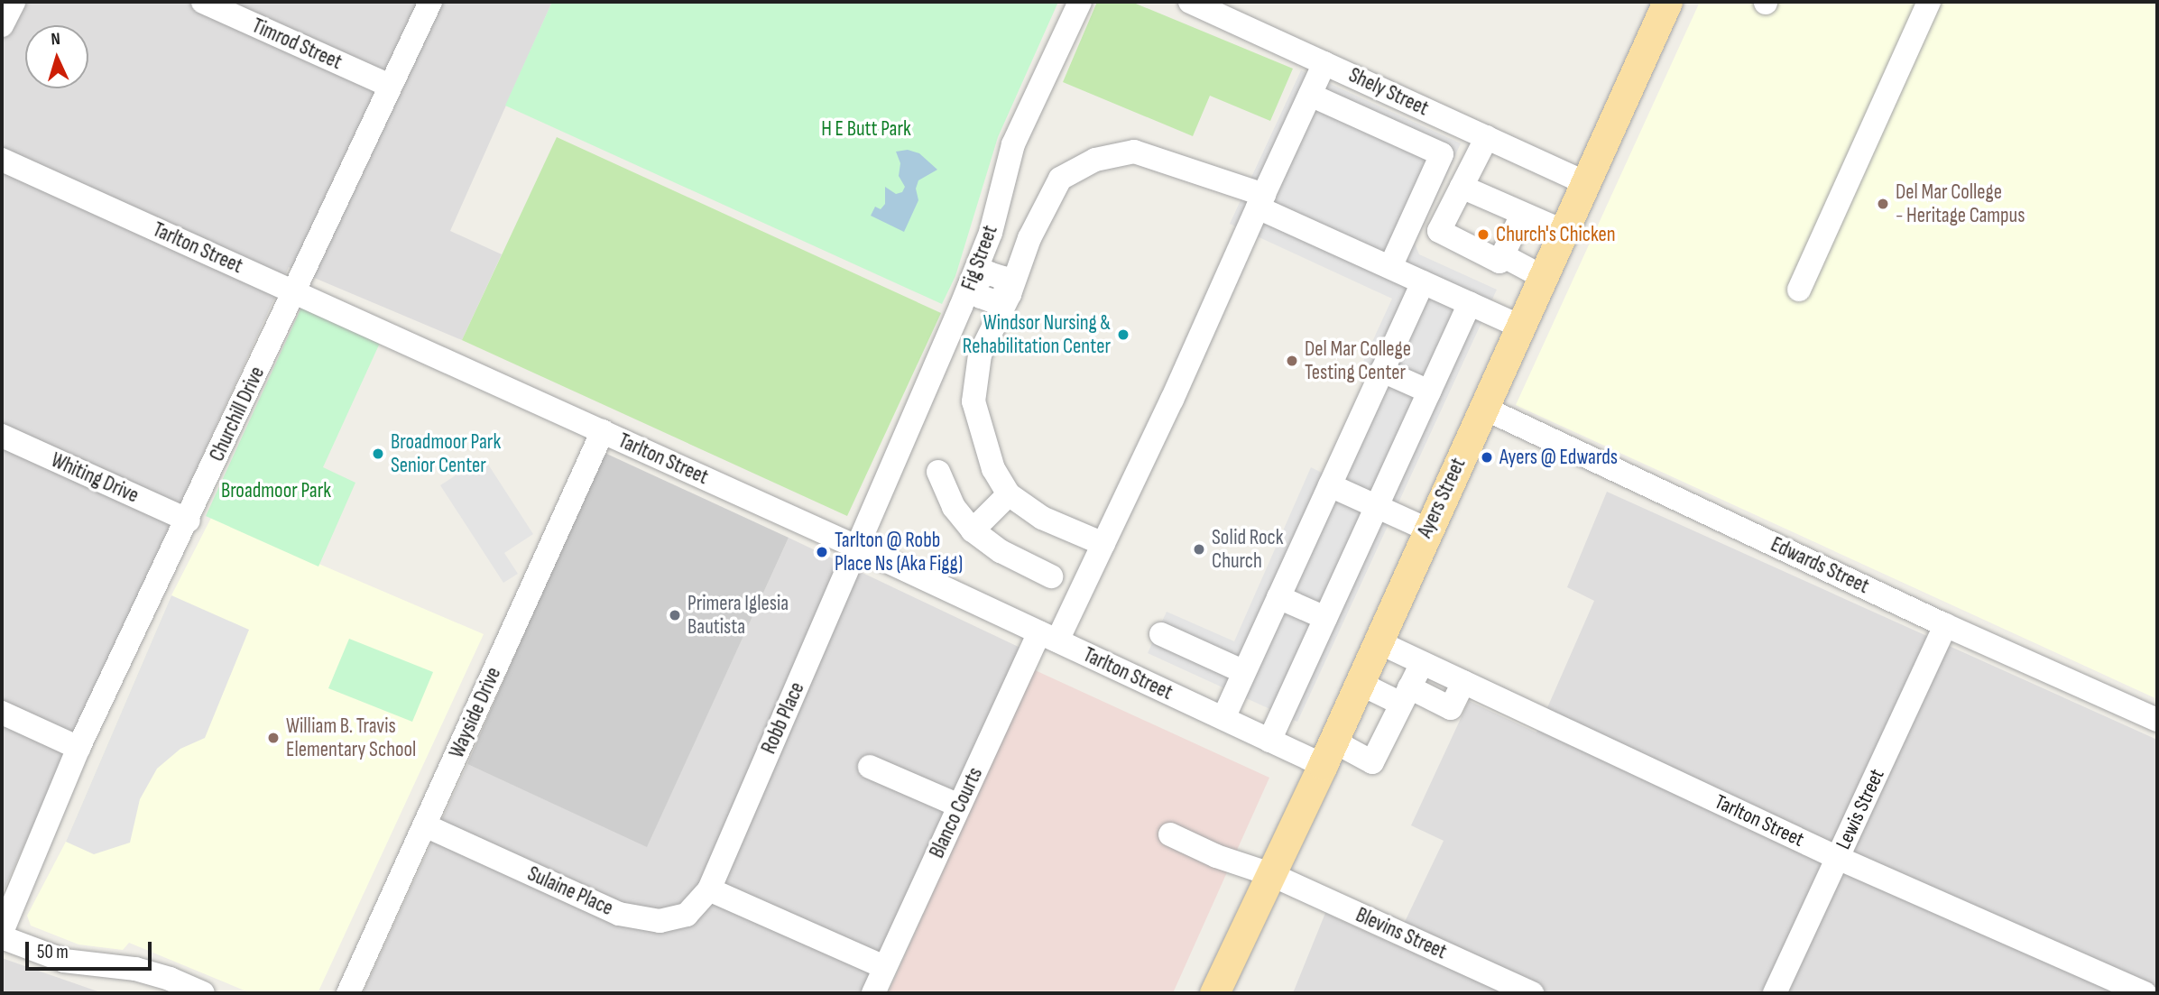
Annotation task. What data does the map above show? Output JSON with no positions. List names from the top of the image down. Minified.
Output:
{"streets":{"main road":["Ayers Street"],"street":["Timrod Street","Shely Street","Tarlton Street","Fig Street","Churchill Drive","Whiting Drive","Edwards Street","Wayside Drive","Robb Place","Lewis Street","Blanco Courts","Sulaine Place","Blevins Street"]},"crossings":[["Timrod Street","Churchill Drive"],["Shely Street","Ayers Street"],["Shely Street","Blanco Courts"],["Tarlton Street","Fig Street"],["Tarlton Street","Churchill Drive"],["Tarlton Street","Ayers Street"],["Tarlton Street","Wayside Drive"],["Tarlton Street","Robb Place"],["Tarlton Street","Lewis Street"],["Tarlton Street","Blanco Courts"],["Fig Street","Robb Place"],["Churchill Drive","Whiting Drive"],["Ayers Street","Edwards Street"],["Ayers Street","Blevins Street"],["Edwards Street","Lewis Street"],["Wayside Drive","Sulaine Place"],["Robb Place","Sulaine Place"]],"parks":["H E Butt Park","Broadmoor Park"],"places":["Del Mar College - Heritage Campus","Church's Chicken","Windsor Nursing & Rehabilitation Center","Del Mar College Testing Center","Broadmoor Park Senior Center","Ayers @ Edwards","Solid Rock Church","Tarlton @ Robb Place Ns (Aka Figg)","Primera Iglesia Bautista","William B. Travis Elementary School"],"scale_bar":"50 m","north":"top"}
